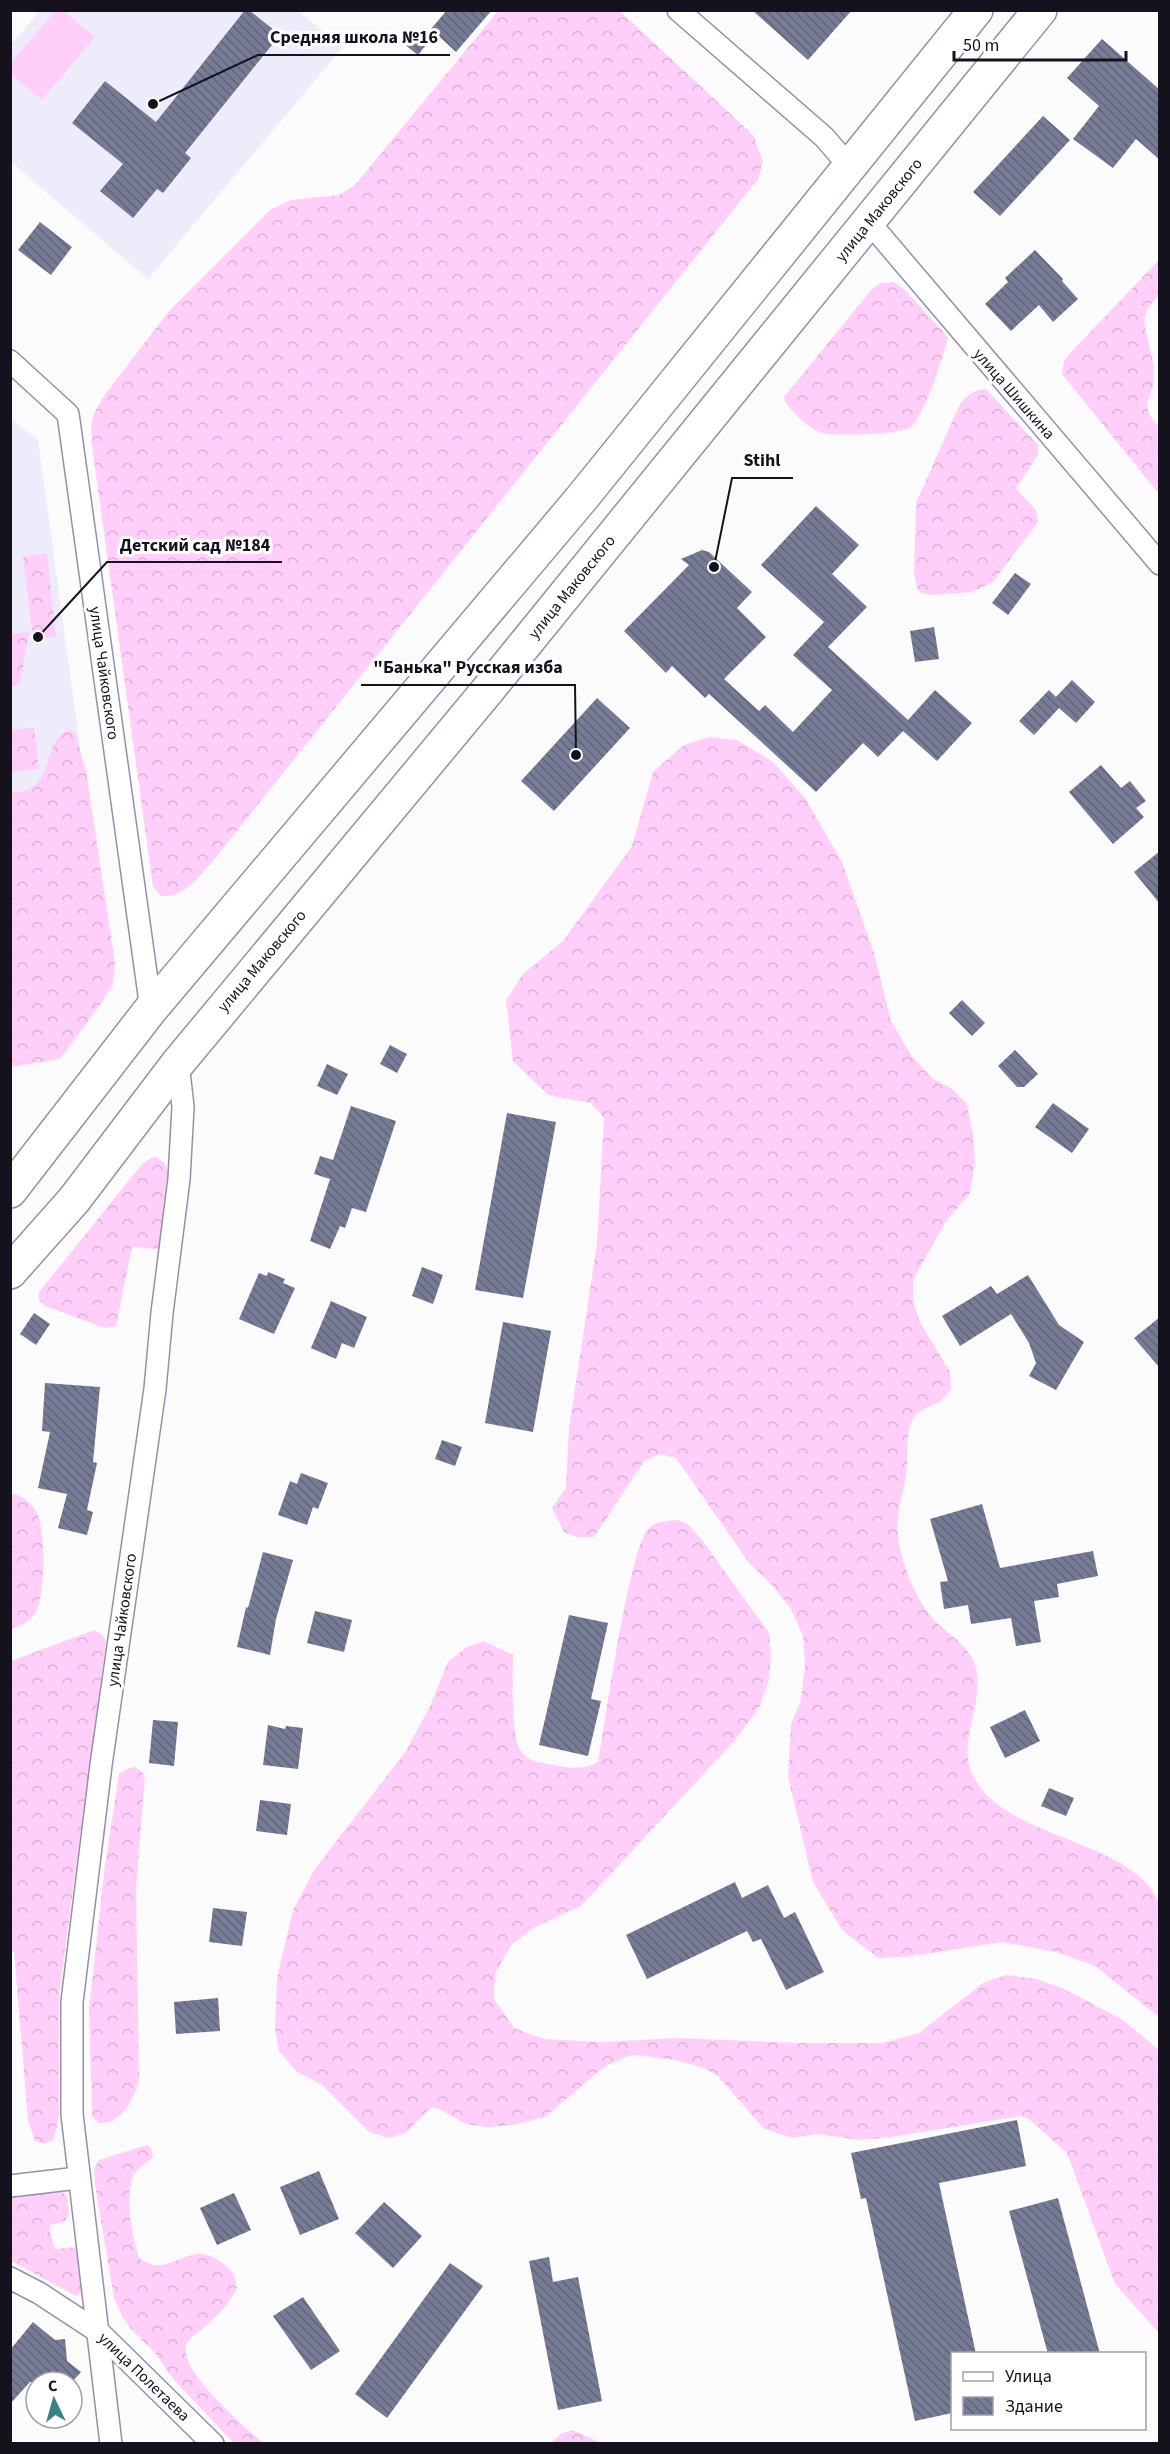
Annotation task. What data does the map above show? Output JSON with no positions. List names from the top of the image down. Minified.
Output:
{"streets":{"highway":["улица Маковского"],"street":["улица Шишкина","улица Чайковского","улица Полетаева"]},"crossings":[["улица Маковского","улица Шишкина"],["улица Маковского","улица Чайковского"],["улица Чайковского","улица Полетаева"]],"places":["Средняя школа №16","Stihl","Детский сад №184","\"Банька\" Русская изба"],"legend":["Улица","Здание"],"scale_bar":"50 m","north":"top"}
